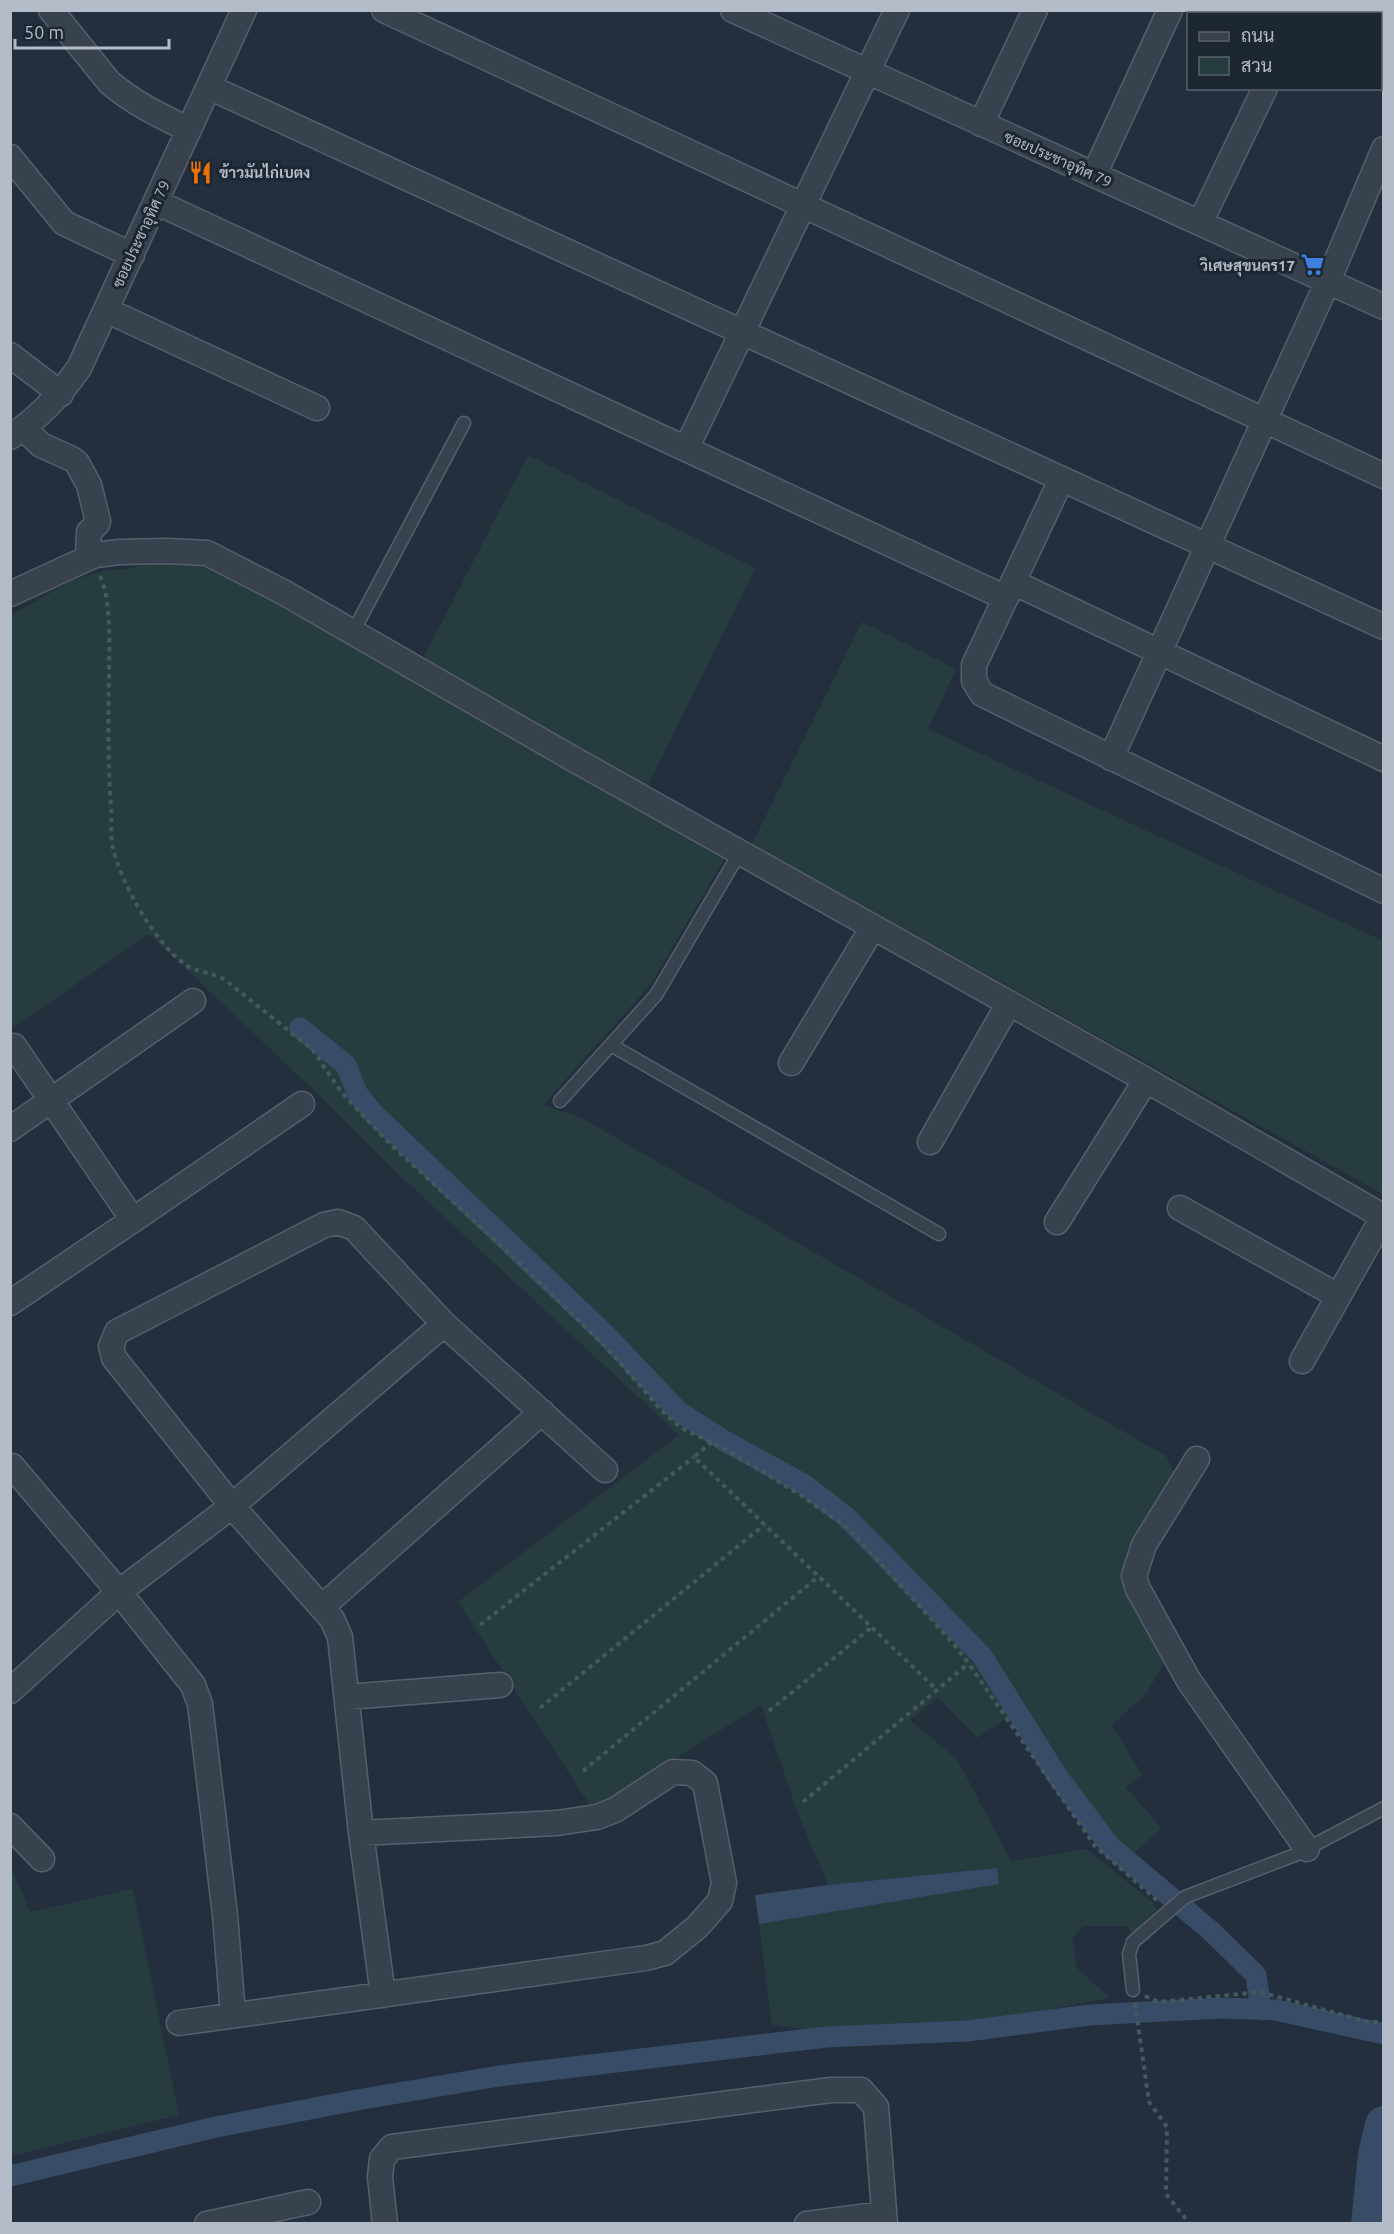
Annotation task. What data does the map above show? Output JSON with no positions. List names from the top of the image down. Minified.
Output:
{"streets":{"street":["ซอยประชาอุทิศ 79"]},"places":{"restaurant":["ข้าวมันไก่เบตง"],"supermarket":["วิเศษสุขนคร17"]},"legend":["ถนน","สวน"],"scale_bar":"50 m"}
